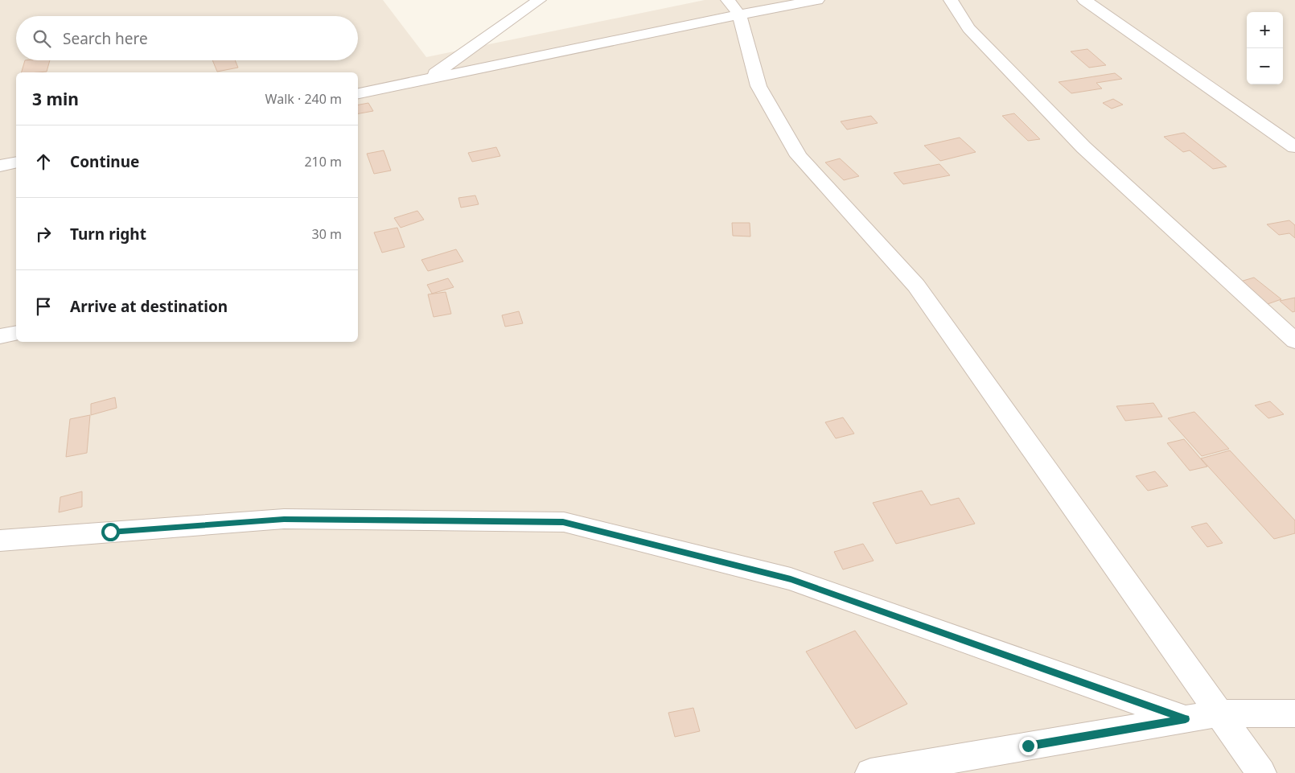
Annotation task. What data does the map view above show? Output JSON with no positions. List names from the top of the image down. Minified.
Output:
{"page":{"map_buttons":["+","−"],"search":"Search here","heading":["3 min","Walk · 240 m"],"list":[["Continue","210 m"],["Turn right","30 m"],"Arrive at destination"]}}
